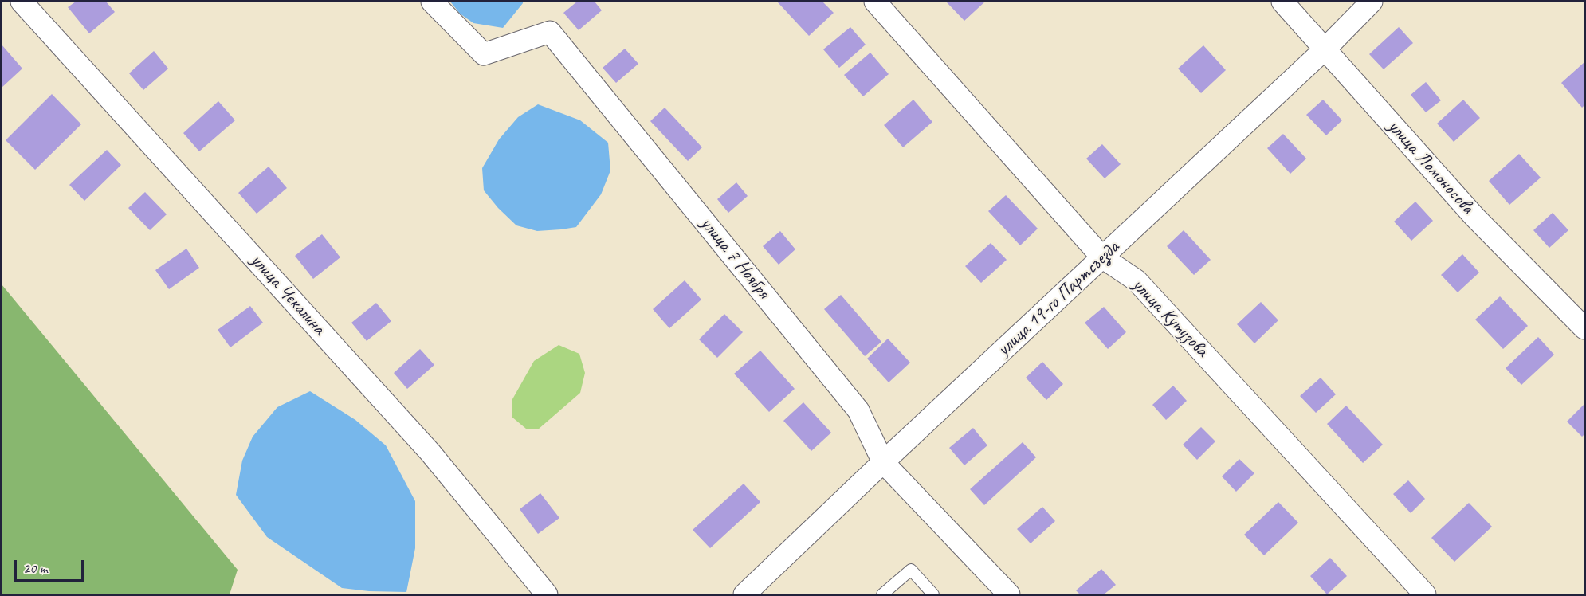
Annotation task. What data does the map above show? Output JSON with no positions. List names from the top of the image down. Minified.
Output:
{"streets":{"street":["улица Ломоносова","улица 7 Ноября","улица Чекалина","улица 19-го Партсъезда","улица Кутузова"]},"crossings":[["улица Ломоносова","улица 19-го Партсъезда"],["улица 7 Ноября","улица 19-го Партсъезда"],["улица 19-го Партсъезда","улица Кутузова"]],"scale_bar":"20 m"}
